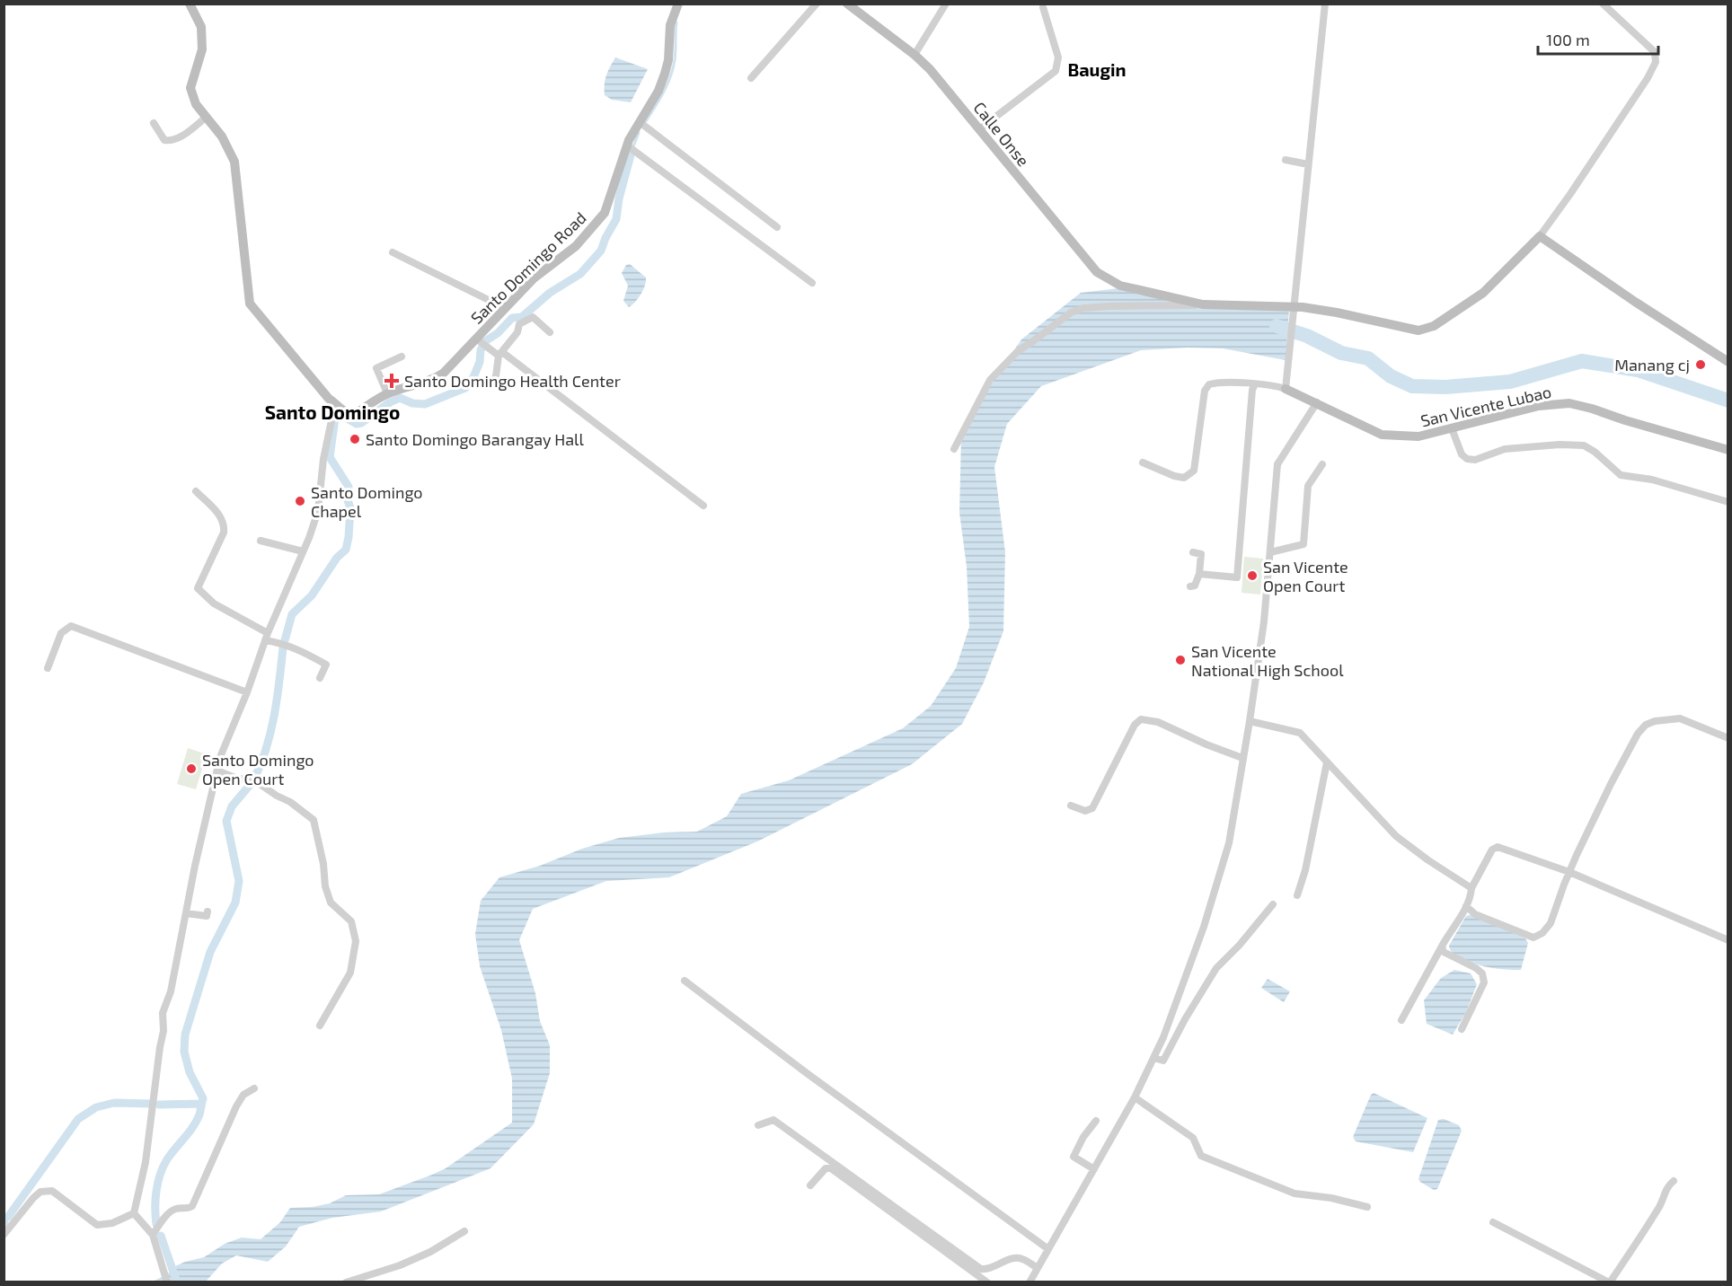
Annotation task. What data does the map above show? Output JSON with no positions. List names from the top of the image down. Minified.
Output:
{"streets":{"street":["Calle Onse","Santo Domingo Road","San Vicente Lubao"]},"districts":["Baugin","Santo Domingo"],"places":{"other":["Manang cj","Santo Domingo Barangay Hall","Santo Domingo Chapel","San Vicente Open Court","San Vicente National High School","Santo Domingo Open Court"],"health":["Santo Domingo Health Center"]},"scale_bar":"100 m"}
